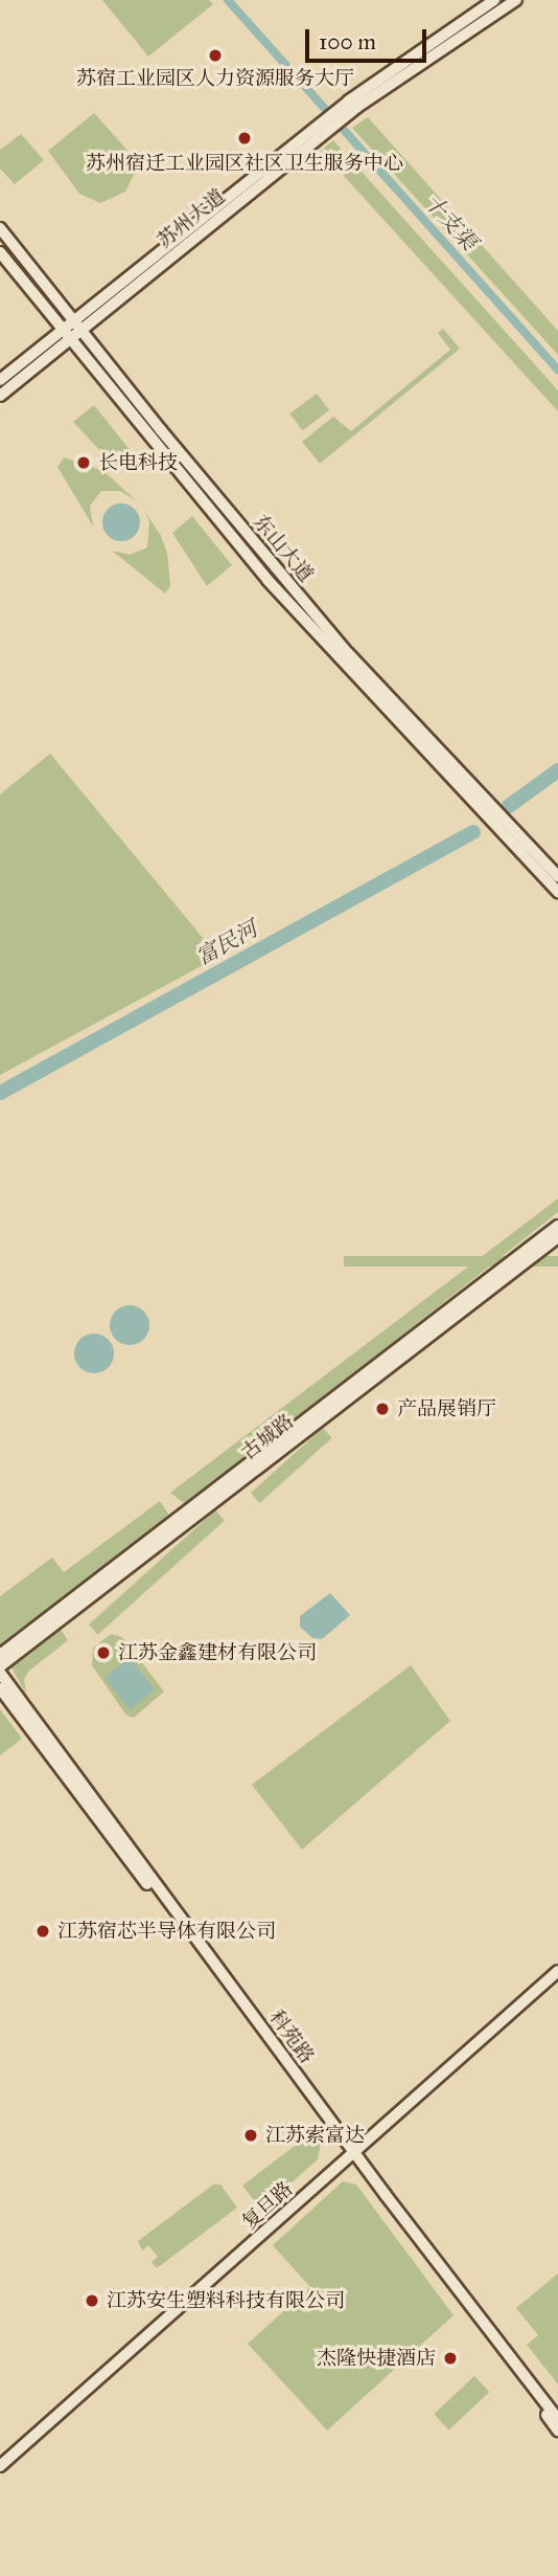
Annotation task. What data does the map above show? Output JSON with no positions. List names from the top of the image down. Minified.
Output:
{"streets":{"main road":["东山大道","古城路"],"street":["苏州大道","科苑路","复旦路"]},"crossings":[["苏州大道","东山大道"],["科苑路","复旦路"]],"water":["十支渠","富民河"],"places":["苏宿工业园区人力资源服务大厅","苏州宿迁工业园区社区卫生服务中心","长电科技","产品展销厅","江苏金鑫建材有限公司","江苏宿芯半导体有限公司","江苏索富达","江苏安生塑料科技有限公司","杰隆快捷酒店"],"scale_bar":"100 m"}
